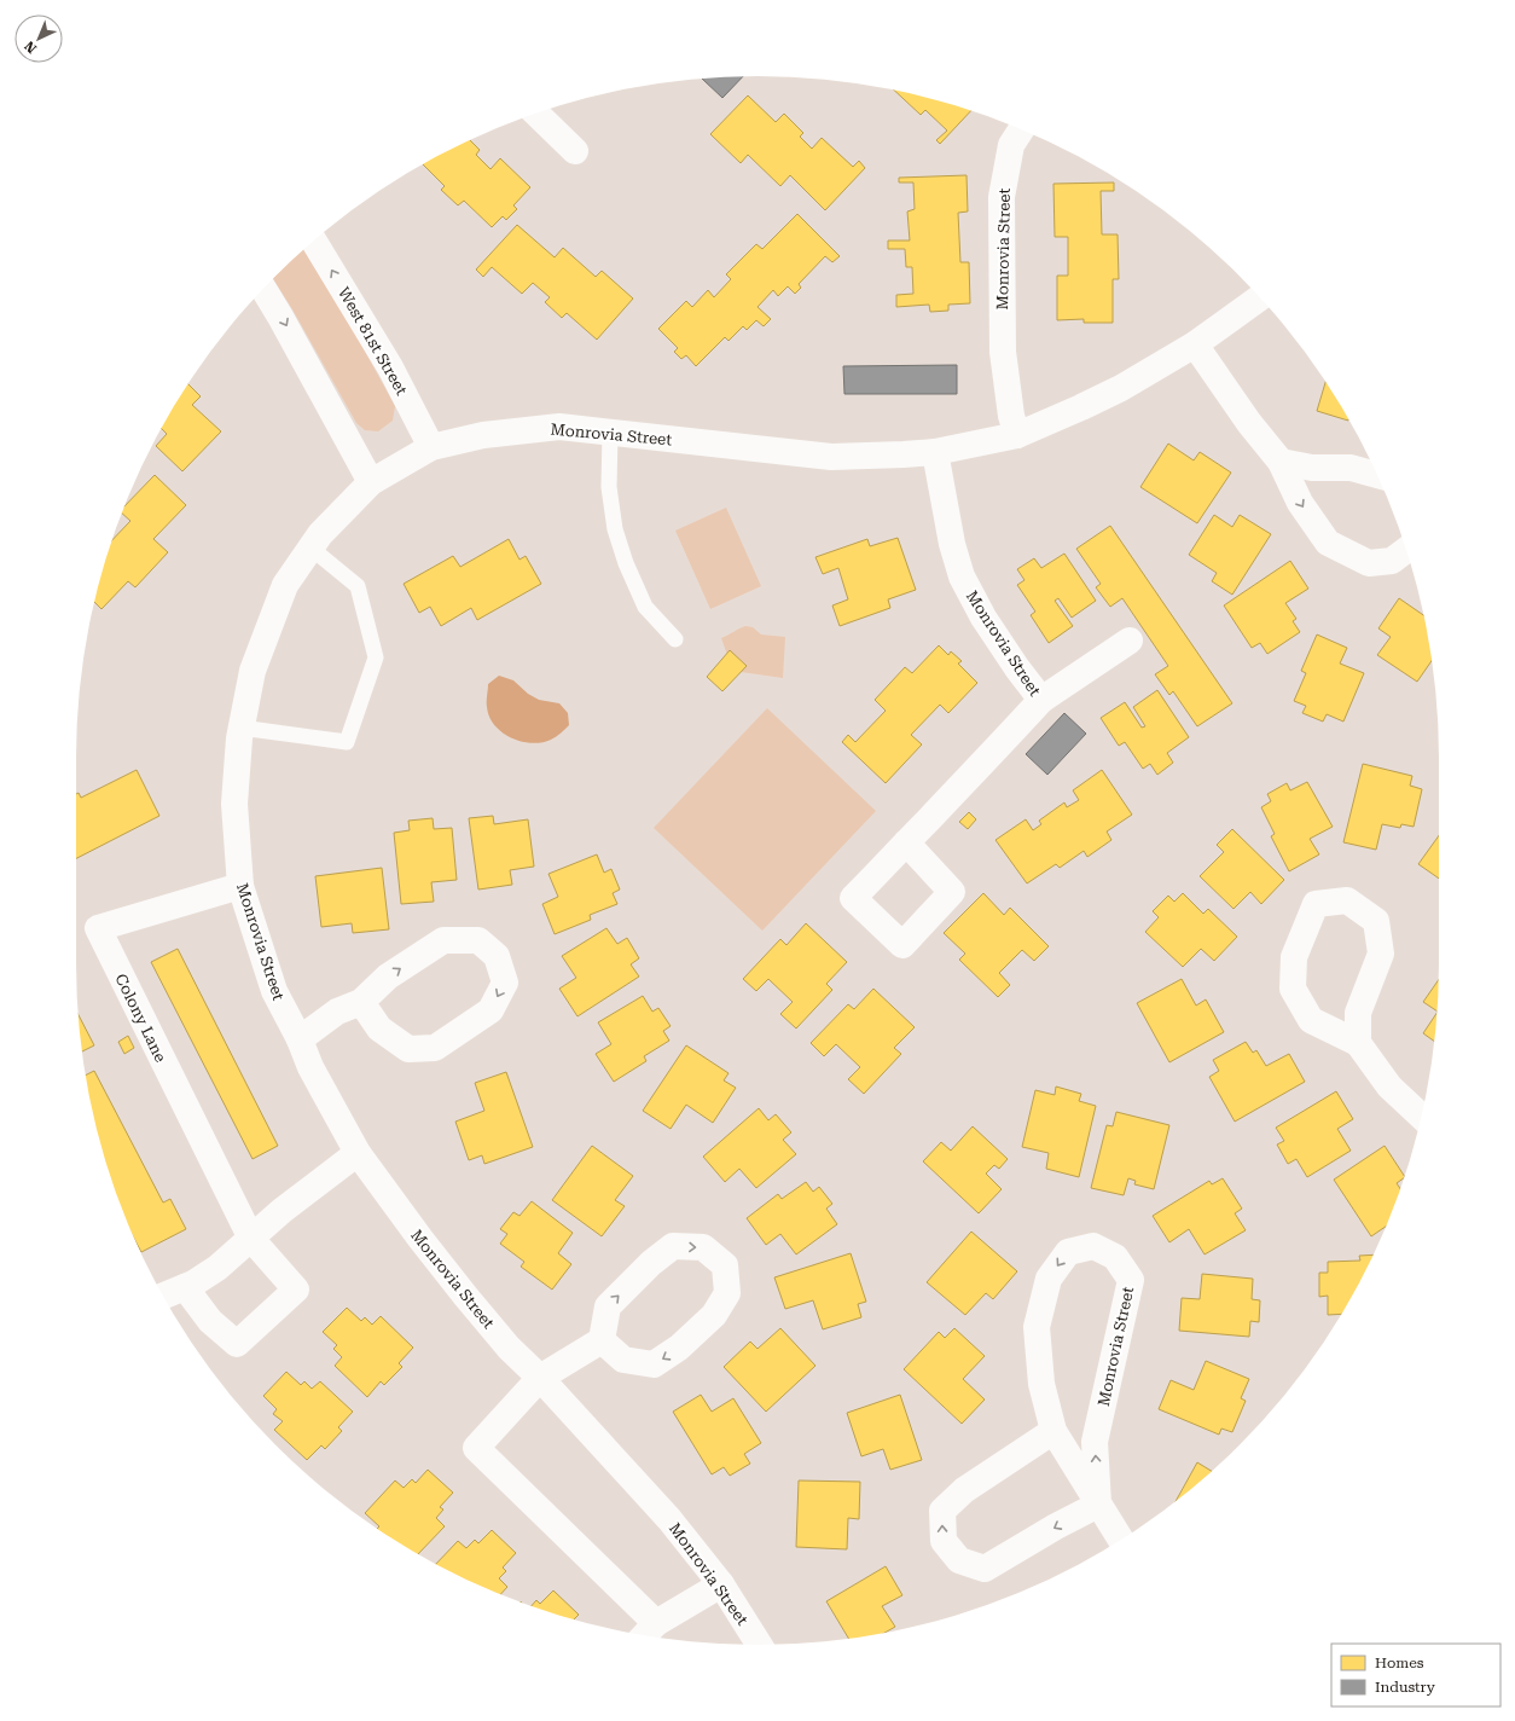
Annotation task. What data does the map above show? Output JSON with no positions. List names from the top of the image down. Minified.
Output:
{"streets":{"street":["Monrovia Street","West 81st Street","Colony Lane"]},"crossings":[["Monrovia Street","West 81st Street"],["Monrovia Street","Colony Lane"]],"legend":["Homes","Industry"],"north":"bottom left"}
